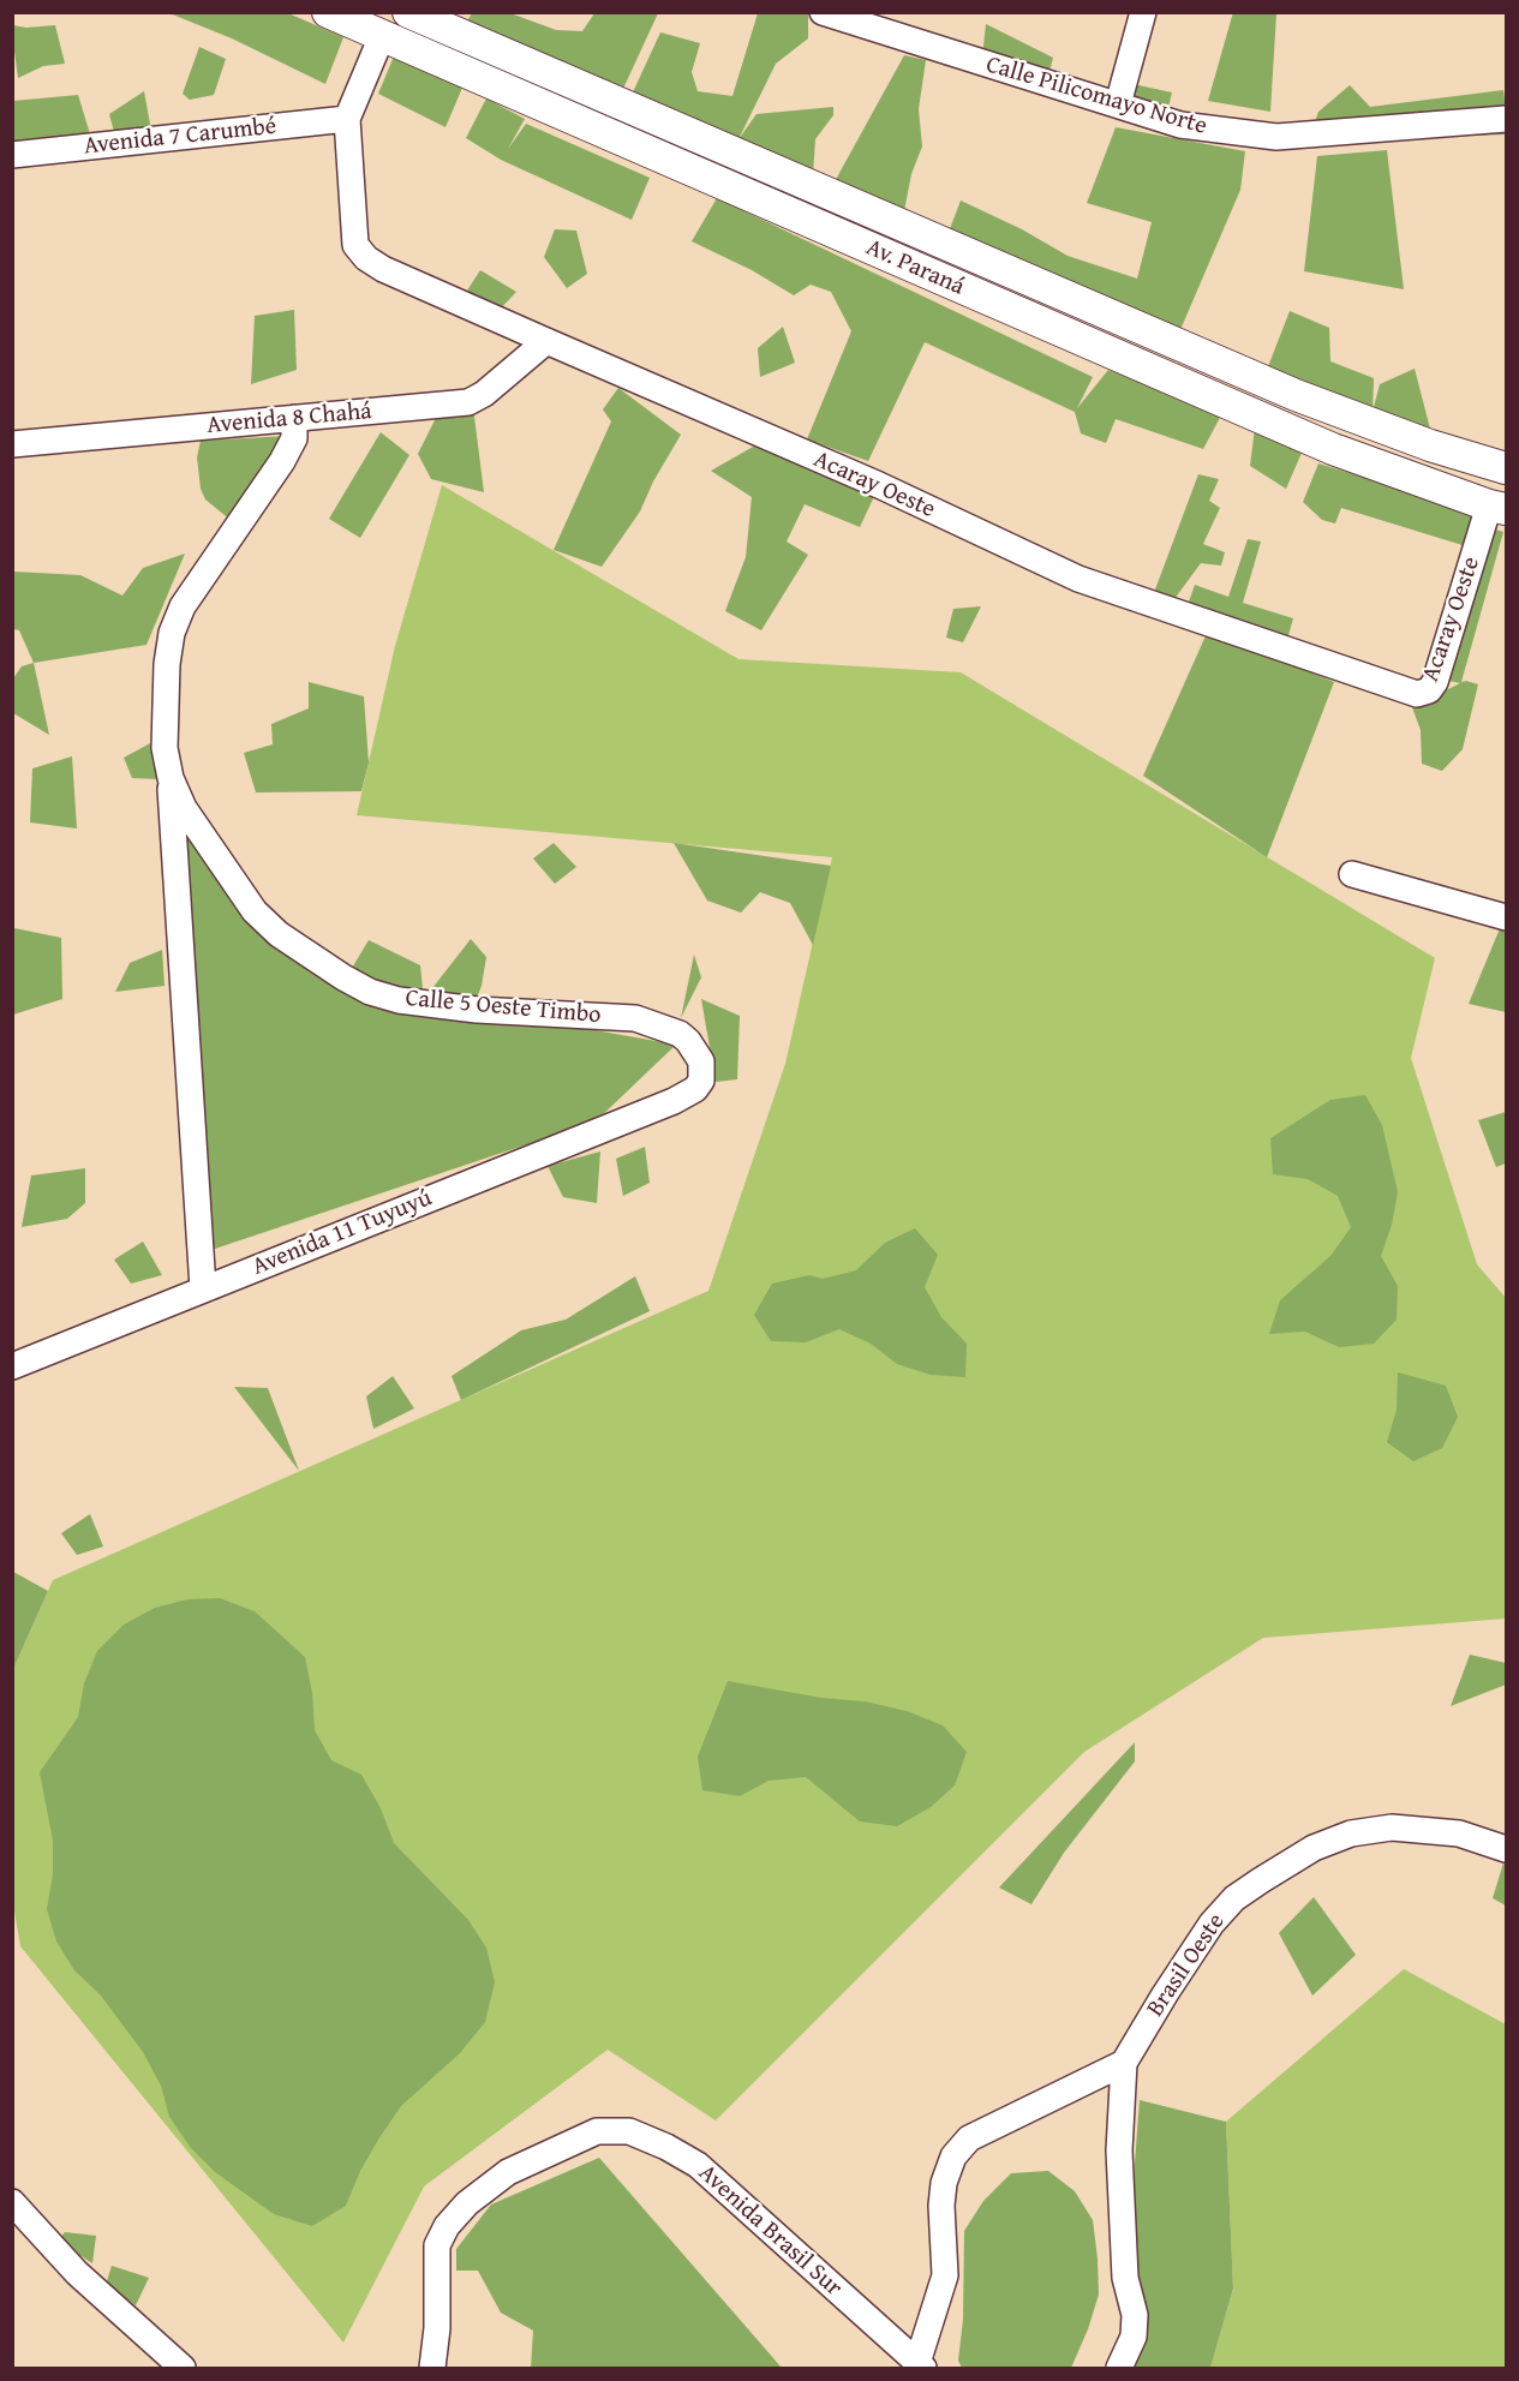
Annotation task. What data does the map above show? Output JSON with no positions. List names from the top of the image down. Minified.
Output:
{"streets":{"street":["Calle Pilicomayo Norte","Avenida 7 Carumbé","Av. Paraná","Avenida 8 Chahá","Acaray Oeste","Calle 5 Oeste Timbo","Avenida 11 Tuyuyú","Brasil Oeste","Avenida Brasil Sur"]},"crossings":[["Avenida 7 Carumbé","Acaray Oeste"],["Av. Paraná","Acaray Oeste"],["Avenida 8 Chahá","Acaray Oeste"],["Avenida 8 Chahá","Calle 5 Oeste Timbo"],["Calle 5 Oeste Timbo","Avenida 11 Tuyuyú"]]}
